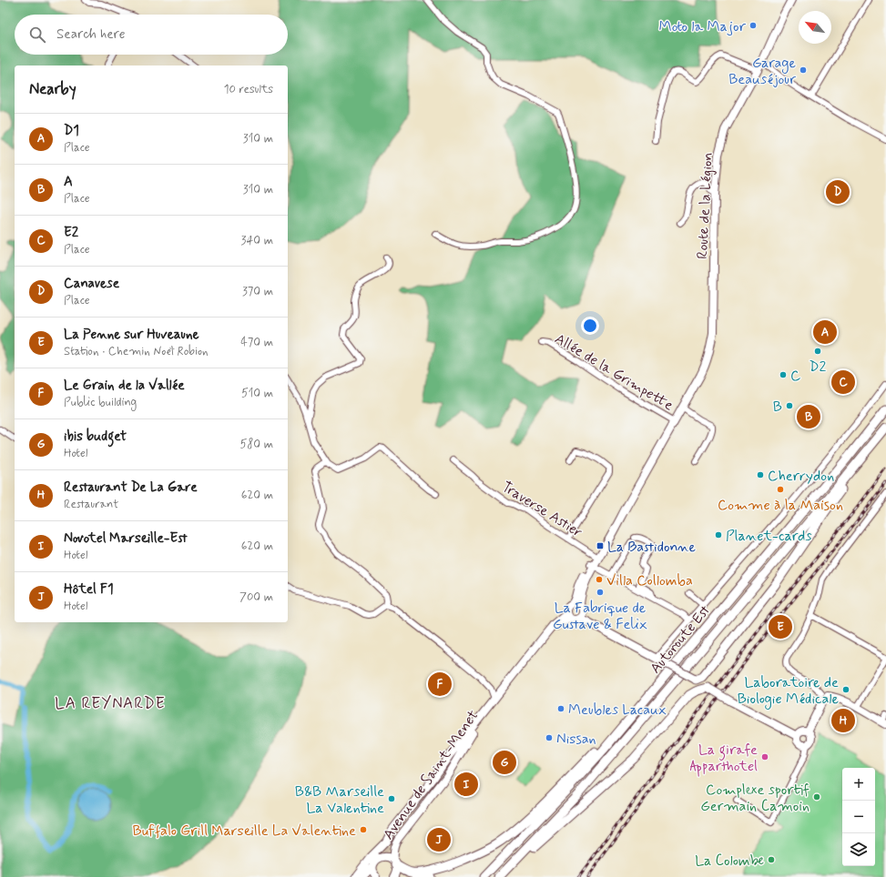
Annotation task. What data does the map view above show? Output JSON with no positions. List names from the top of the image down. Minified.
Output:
{"streets":{"highway":["Autoroute Est"],"main road":["Route de la Légion","Avenue de Saint-Menet"],"street":["Allée de la Grimpette","Traverse Astier"]},"crossings":[["Route de la Légion","Allée de la Grimpette"],["Route de la Légion","Traverse Astier"]],"districts":["LA REYNARDE"],"places":{"other":["Moto la Major","Garage Beauséjour","D2","C","B","Cherrydon","Comme à la Maison","Planet-cards","Villa Collomba","La Fabrique de Gustave & Felix","Laboratoire de Biologie Médicale","Meubles Lacaux","Nissan","La girafe Apparthotel","Complexe sportif Germain Camoin","B&B Marseille La Valentine","Buffalo Grill Marseille La Valentine","La Colombe"],"transit":["La Bastidonne"]},"north":"top left","page":{"search":"Search here","heading":["Nearby","10 results"],"list":[{"mark":"A","name":"D1","note":"Place","value":"310 m"},{"mark":"B","name":"A","note":"Place","value":"310 m"},{"mark":"C","name":"E2","note":"Place","value":"340 m"},{"mark":"D","name":"Canavese","note":"Place","value":"370 m"},{"mark":"E","name":"La Penne sur Huveaune","note":"Station · Chemin Noël Robion","value":"470 m"},{"mark":"F","name":"Le Grain de la Vallée","note":"Public building","value":"510 m"},{"mark":"G","name":"ibis budget","note":"Hotel","value":"580 m"},{"mark":"H","name":"Restaurant De La Gare","note":"Restaurant","value":"620 m"},{"mark":"I","name":"Novotel Marseille-Est","note":"Hotel","value":"620 m"},{"mark":"J","name":"Hôtel F1","note":"Hotel","value":"700 m"}],"pins":["D","A","C","B","E","F","H","G","I","J"],"map_buttons":["+","−"]}}
